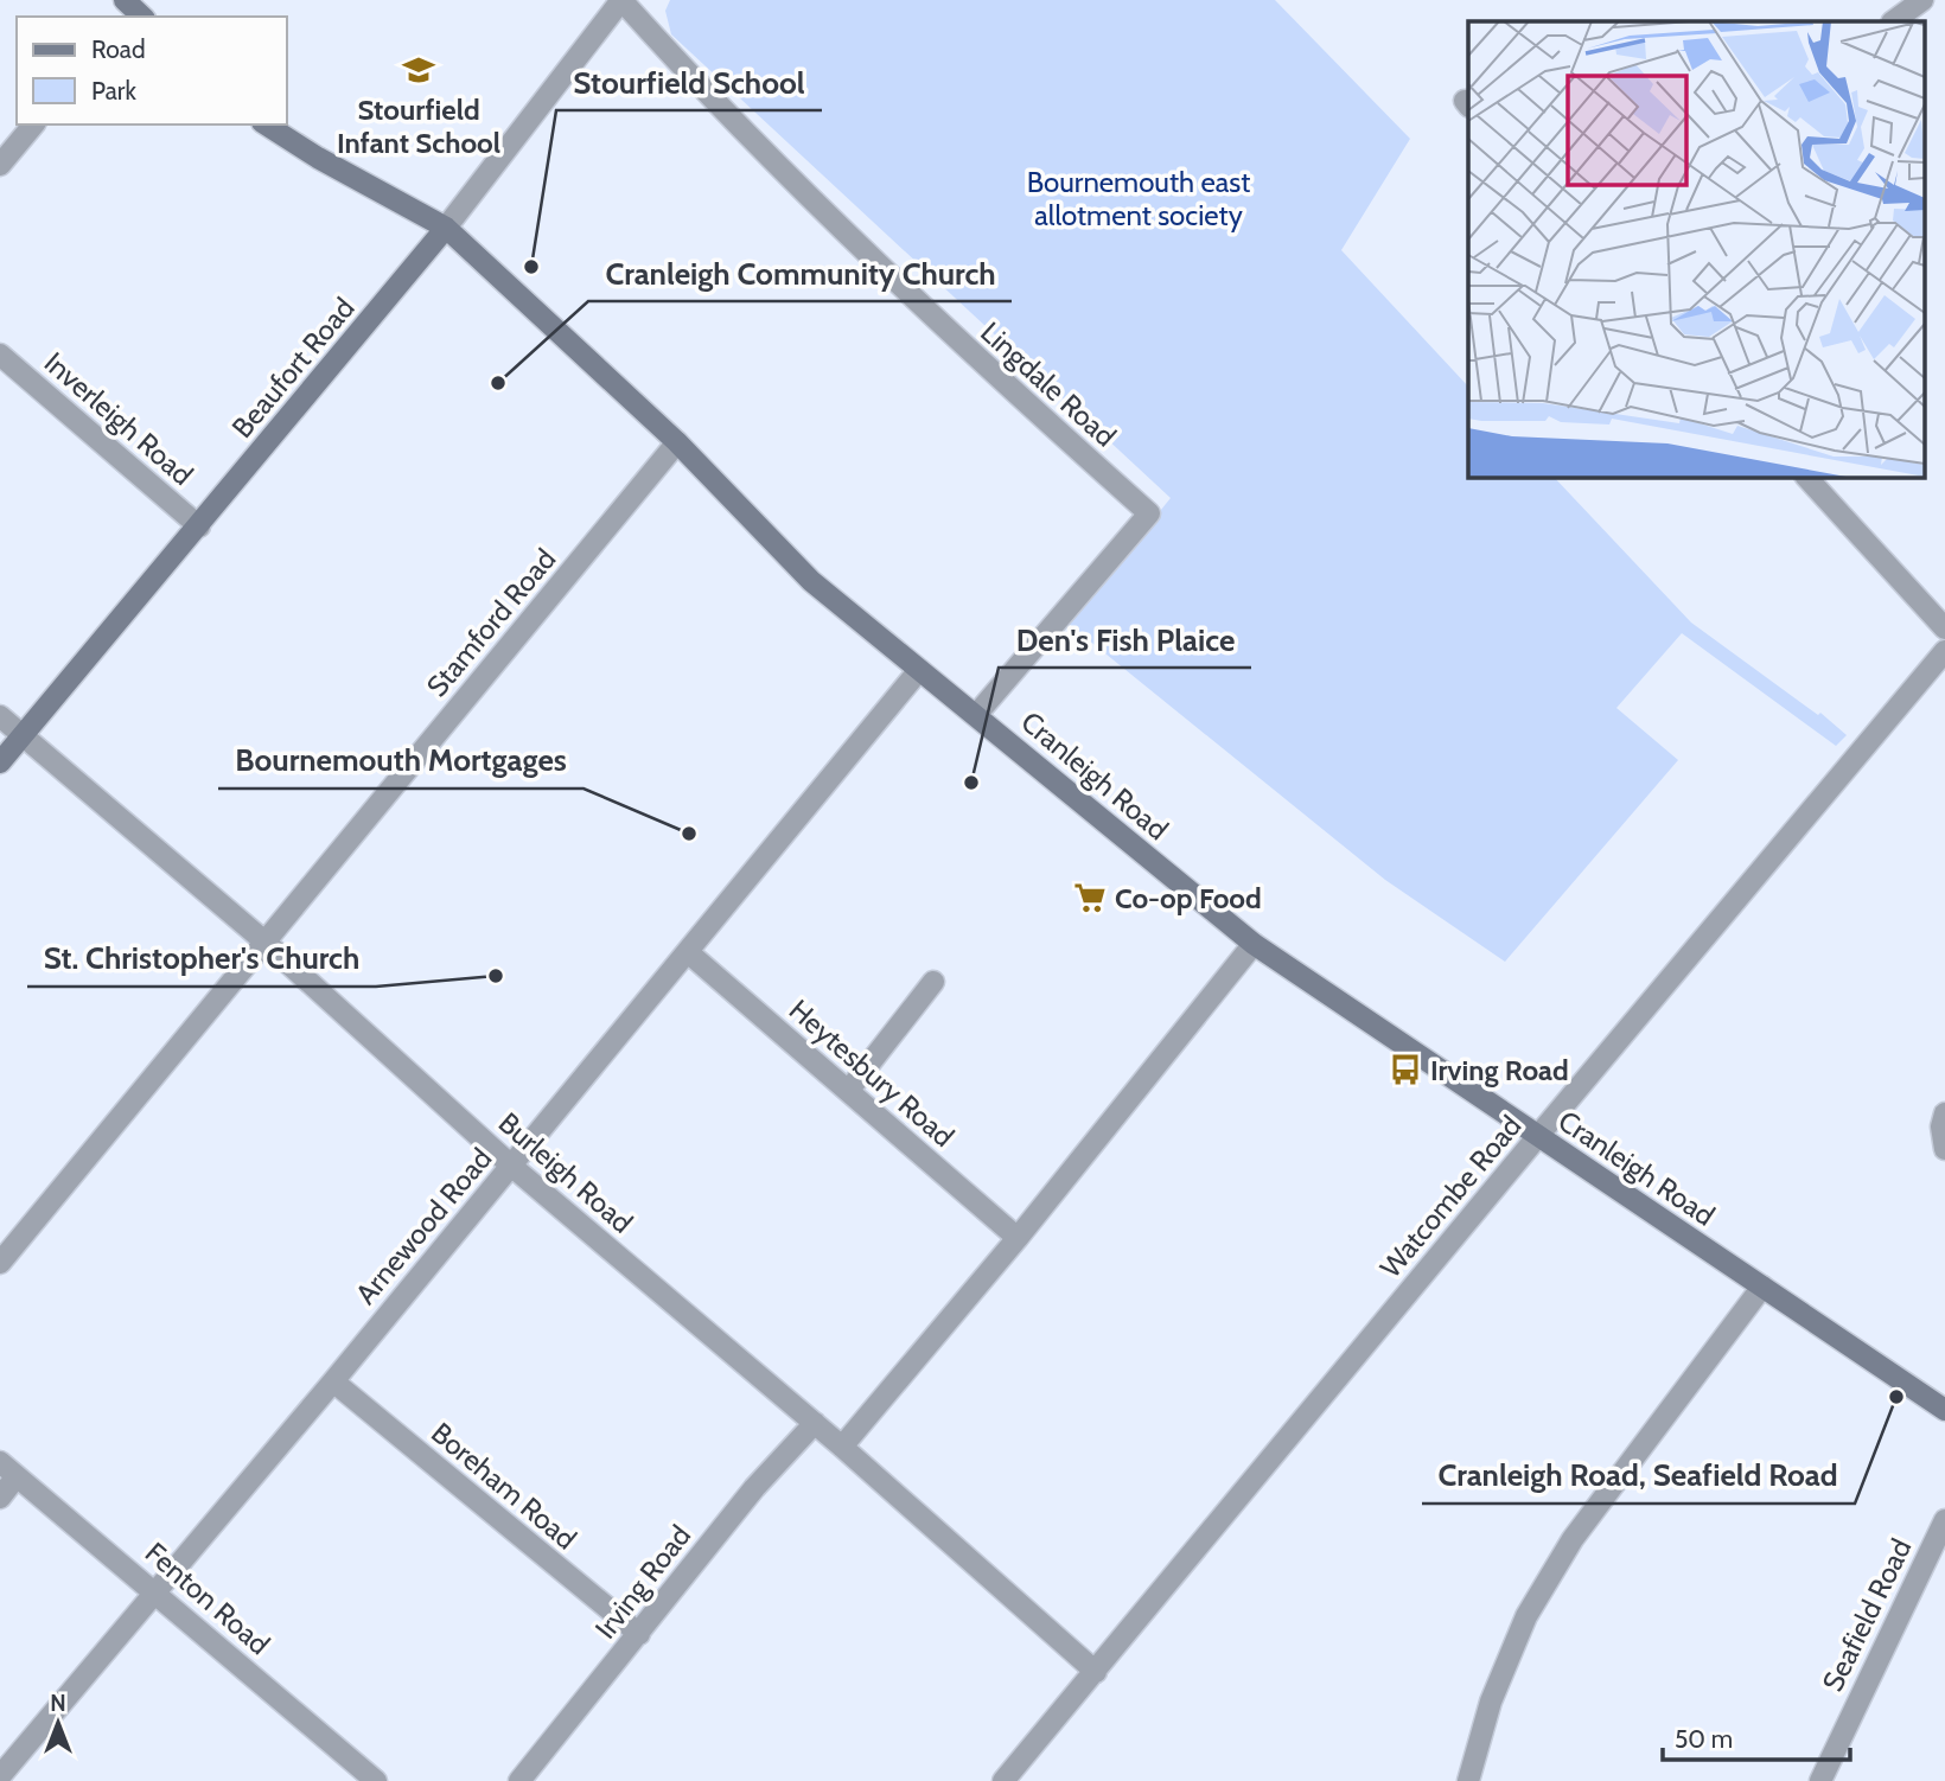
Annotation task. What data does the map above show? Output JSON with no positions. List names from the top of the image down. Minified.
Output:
{"streets":{"street":["Beaufort Road","Lingdale Road","Inverleigh Road","Stamford Road","Cranleigh Road","Heytesbury Road","Burleigh Road","Watcombe Road","Arnewood Road","Boreham Road","Irving Road","Fenton Road","Seafield Road"]},"crossings":[["Beaufort Road","Lingdale Road"],["Beaufort Road","Inverleigh Road"],["Beaufort Road","Cranleigh Road"],["Beaufort Road","Burleigh Road"],["Lingdale Road","Cranleigh Road"],["Stamford Road","Cranleigh Road"],["Stamford Road","Burleigh Road"],["Cranleigh Road","Watcombe Road"],["Cranleigh Road","Arnewood Road"],["Heytesbury Road","Arnewood Road"],["Burleigh Road","Watcombe Road"],["Burleigh Road","Arnewood Road"],["Burleigh Road","Irving Road"],["Arnewood Road","Boreham Road"],["Arnewood Road","Fenton Road"],["Boreham Road","Irving Road"]],"parks":["Bournemouth east allotment society"],"places":{"school or university":["Stourfield Infant School"],"other":["Stourfield School","Cranleigh Community Church","Den's Fish Plaice","Bournemouth Mortgages","St. Christopher's Church","Cranleigh Road, Seafield Road"],"supermarket":["Co-op Food"],"bus stop":["Irving Road"]},"legend":["Road","Park"],"scale_bar":"50 m","north":"top"}
